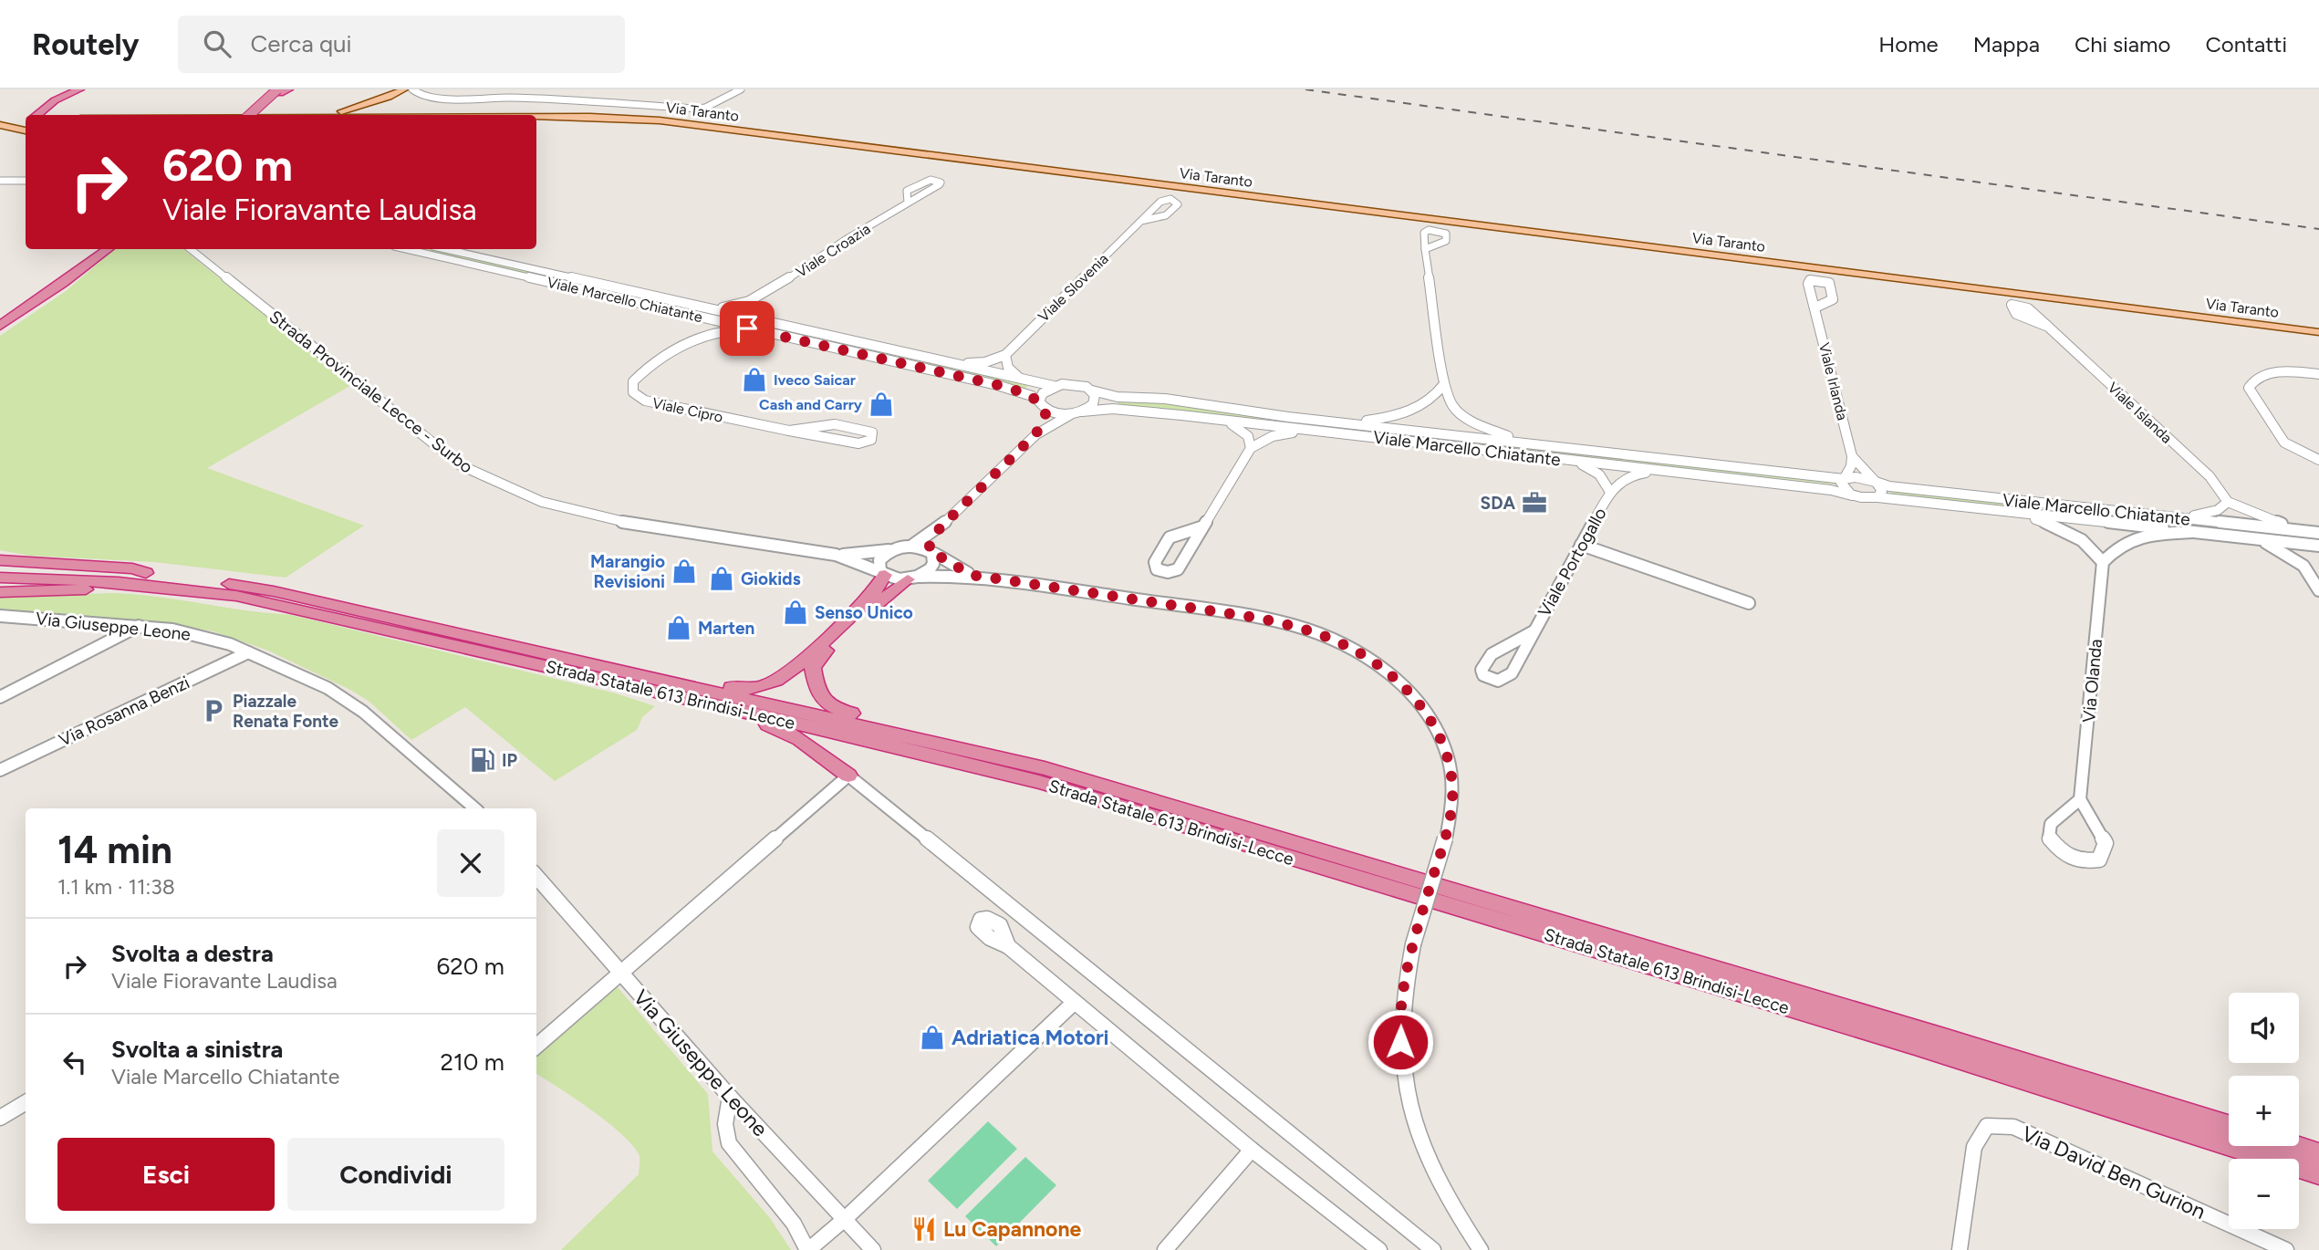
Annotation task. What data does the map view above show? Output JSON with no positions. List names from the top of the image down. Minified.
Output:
{"streets":{"highway":["Strada Statale 613 Brindisi-Lecce"],"main road":["Via Taranto"],"street":["Viale Croazia","Viale Slovenia","Viale Marcello Chiatante","Viale Irlanda","Strada Provinciale Lecce - Surbo","Viale Cipro","Viale Islanda","Viale Portogallo","Via Giuseppe Leone","Via Olanda","Via Rosanna Benzi","Via David Ben Gurion"]},"crossings":[["Viale Croazia","Viale Marcello Chiatante"],["Viale Marcello Chiatante","Viale Irlanda"],["Viale Marcello Chiatante","Viale Cipro"],["Viale Marcello Chiatante","Viale Islanda"],["Viale Marcello Chiatante","Viale Portogallo"],["Via Giuseppe Leone","Via Rosanna Benzi"]],"places":{"shop":["Iveco Saicar","Cash and Carry","Marangio Revisioni","Giokids","Senso Unico","Marten","Adriatica Motori"],"office":["SDA"],"parking":["Piazzale Renata Fonte"],"fuel station":["IP"],"restaurant":["Lu Capannone"]},"page":{"header":"Routely","search":"Cerca qui","nav":["Home","Mappa","Chi siamo","Contatti"],"turn":["620 m","Viale Fioravante Laudisa"],"heading":["14 min","1.1 km · 11:38"],"list":[{"name":"Svolta a destra","note":"Viale Fioravante Laudisa","value":"620 m"},{"name":"Svolta a sinistra","note":"Viale Marcello Chiatante","value":"210 m"}],"map_buttons":["+","−"],"buttons":["Esci","Condividi"]}}
